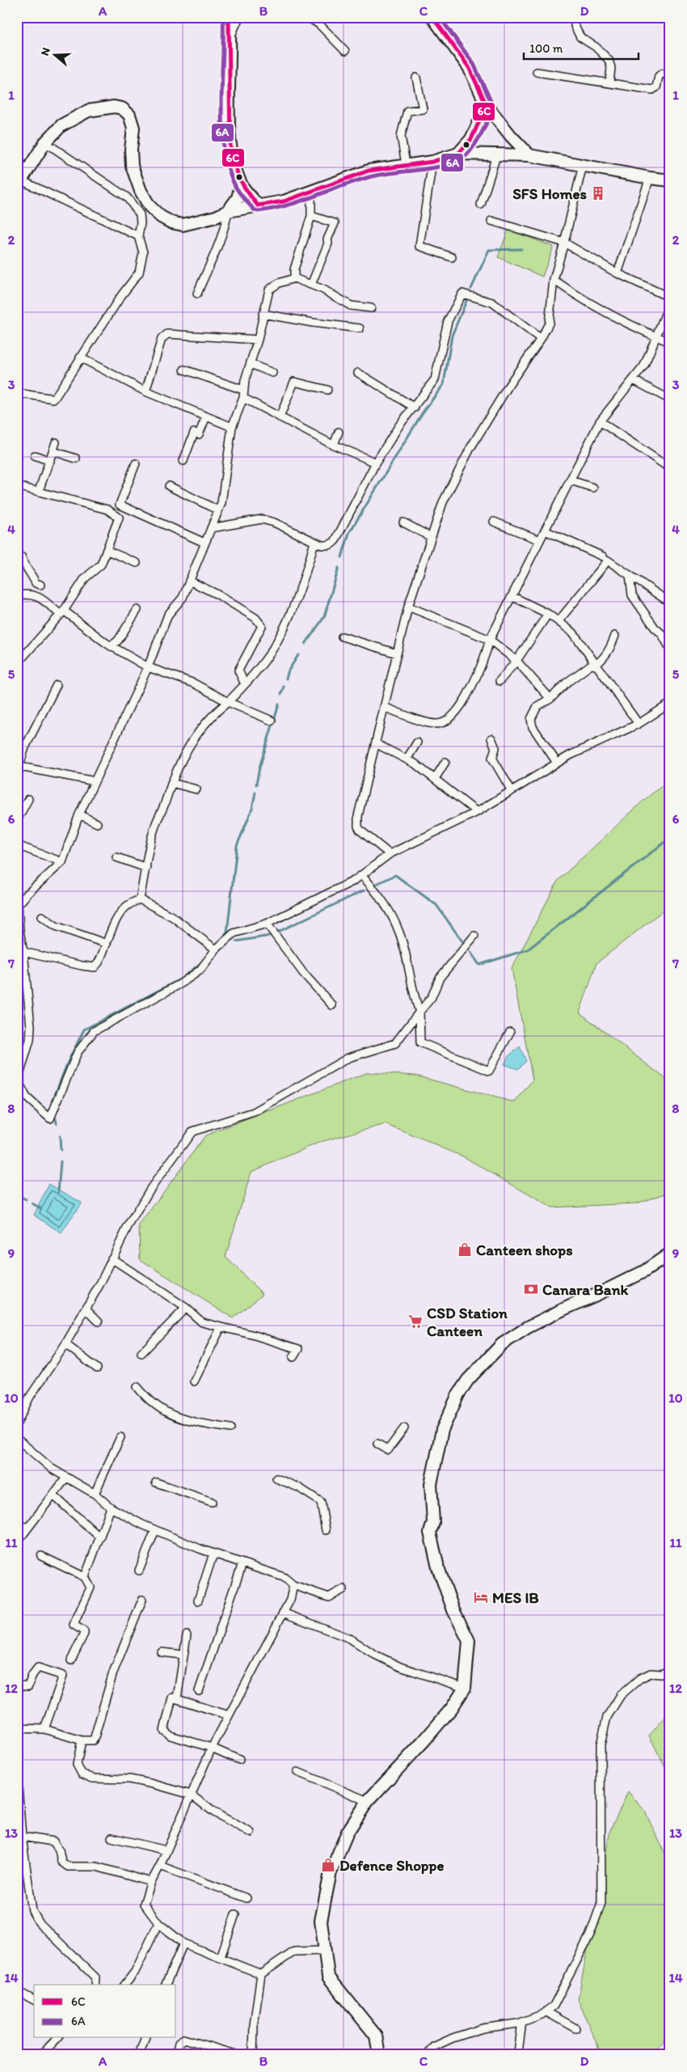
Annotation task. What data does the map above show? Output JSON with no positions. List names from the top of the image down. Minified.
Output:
{"places":{"building":["SFS Homes"],"shop":["Canteen shops","Defence Shoppe"],"bank":["Canara Bank"],"supermarket":["CSD Station Canteen"],"hotel":["MES IB"]},"lines":["transit line 6C","transit line 6A"],"legend":["6C","6A"],"scale_bar":"100 m","north":"left","grid":{"columns":["A","B","C","D"],"rows":["1","2","3","4","5","6","7","8","9","10","11","12","13","14"]}}
